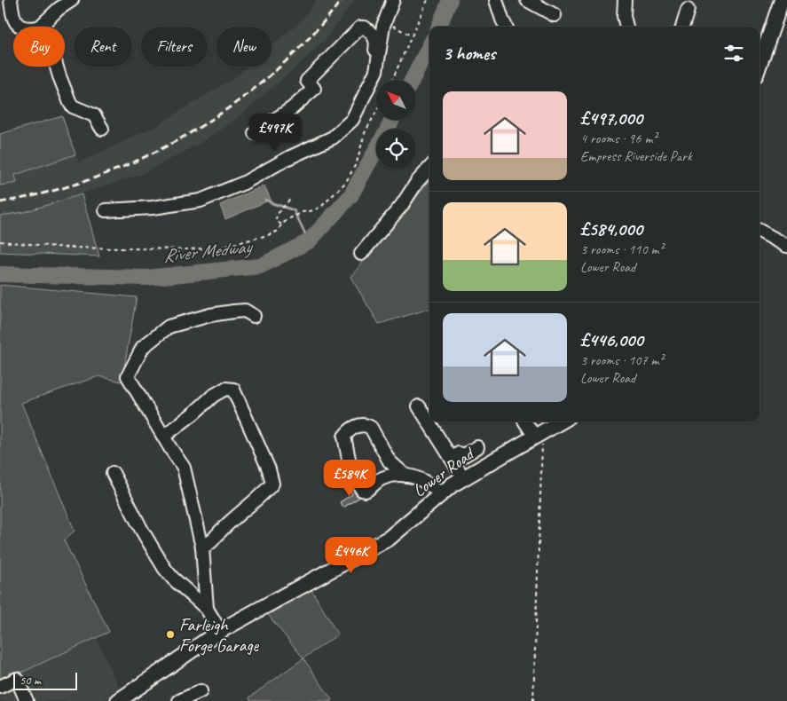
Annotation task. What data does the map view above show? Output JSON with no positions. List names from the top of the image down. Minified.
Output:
{"streets":{"main road":["Lower Road"]},"water":["River Medway"],"places":["Farleigh Forge Garage"],"scale_bar":"50 m","north":"top left","page":{"chip":["Buy","Rent","Filters","New"],"heading":"3 homes","list":[{"name":"£497,000","note":"4 rooms · 96 m² · Empress Riverside Park"},{"name":"£584,000","note":"3 rooms · 110 m² · Lower Road"},{"name":"£446,000","note":"3 rooms · 107 m² · Lower Road"}],"price":["£497K","£584K","£446K"],"scale":"50 m"}}
